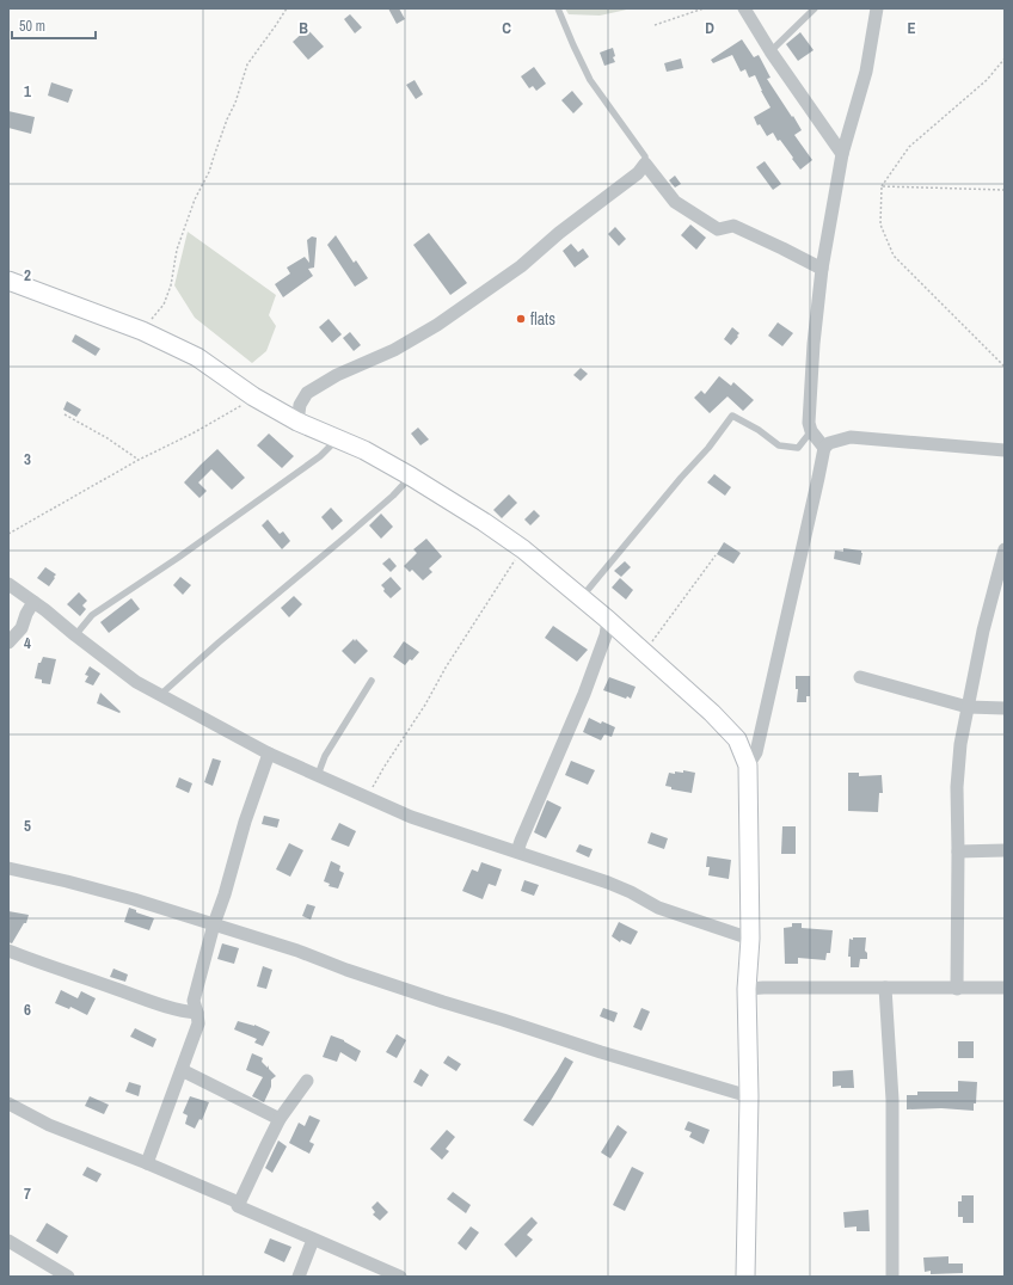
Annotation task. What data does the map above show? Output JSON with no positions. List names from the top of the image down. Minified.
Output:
{"places":["flats"],"scale_bar":"50 m","grid":{"columns":["B","C","D","E"],"rows":["1","2","3","4","5","6","7"]}}
